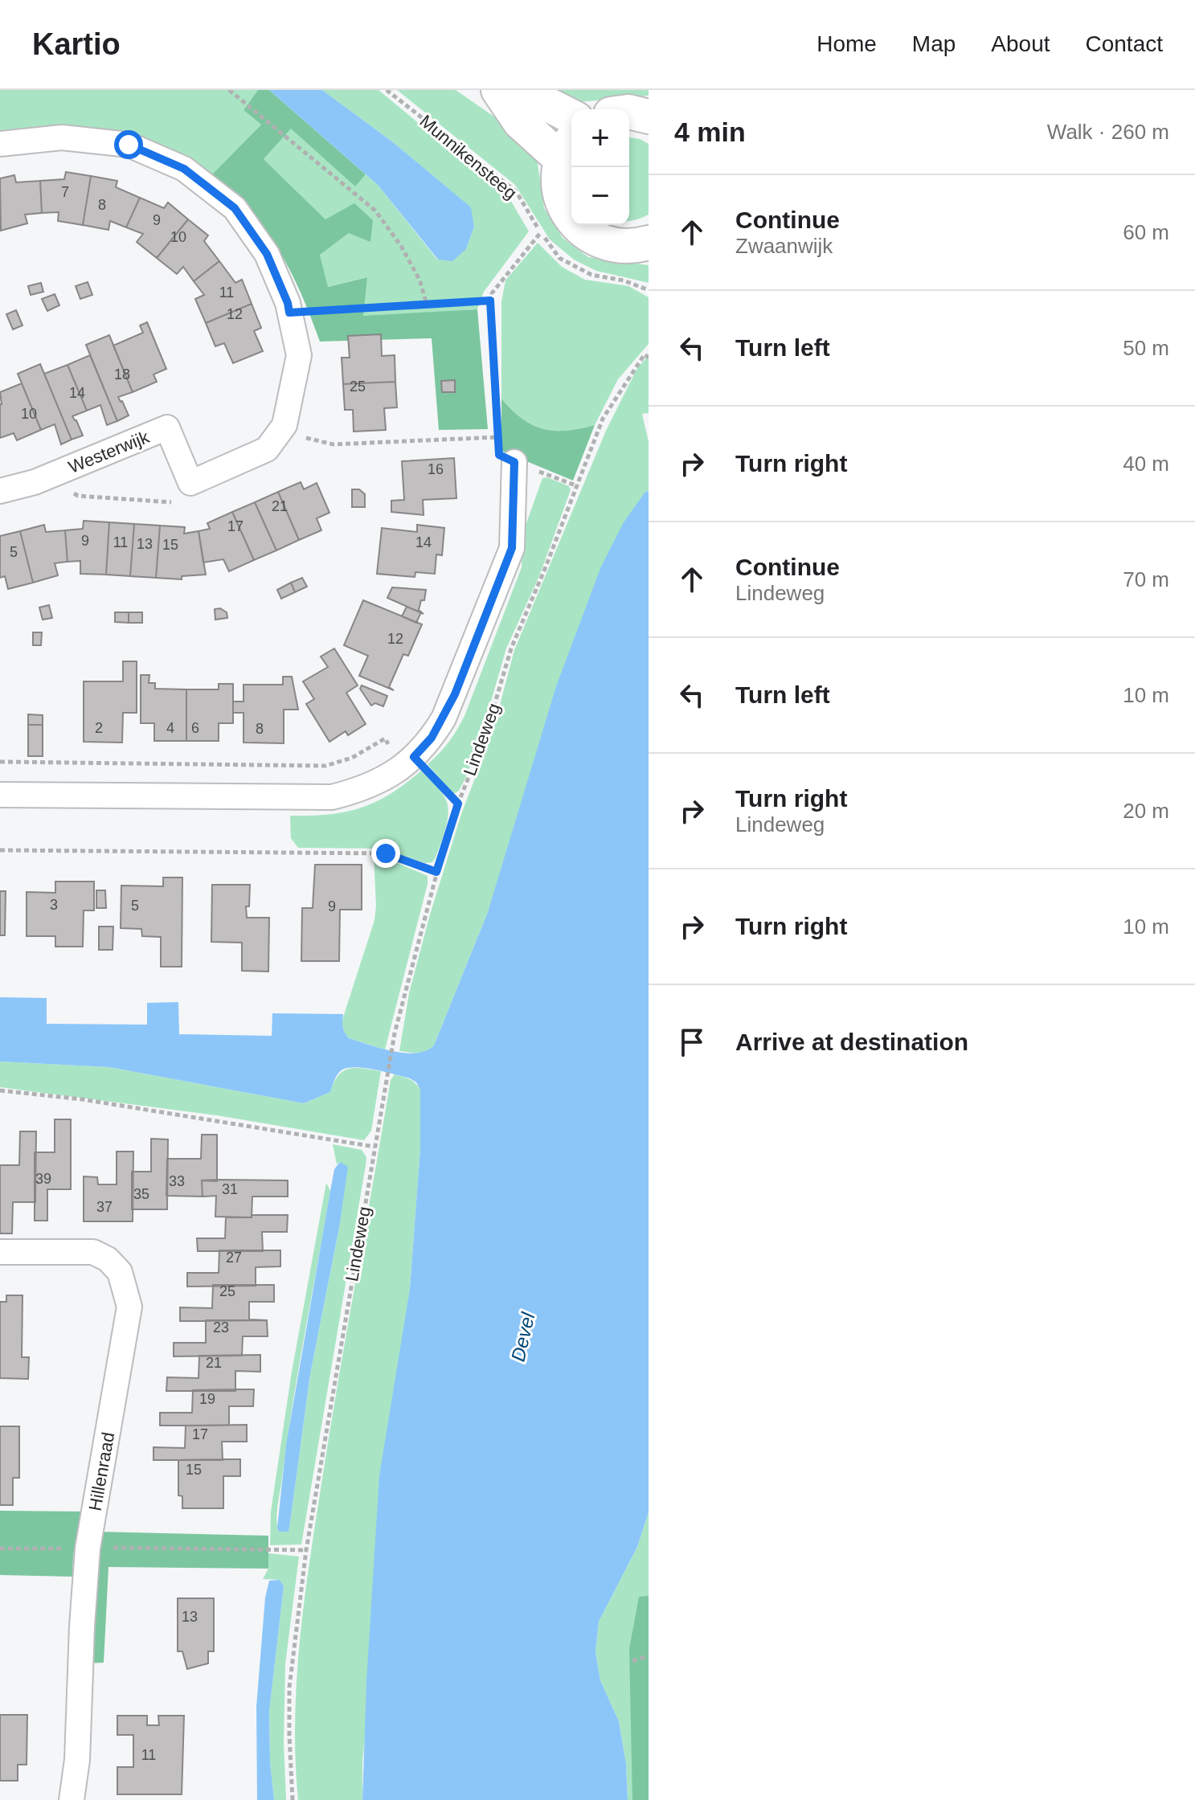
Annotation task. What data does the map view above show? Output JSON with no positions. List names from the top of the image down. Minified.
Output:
{"streets":{"street":["Westerwijk","Hillenraad"],"path":["Munnikensteeg","Lindeweg"]},"water":["Devel"],"house_numbers":["7","8","9","10","11","12","18","25","14","10","16","21","17","9","11","14","13","15","5","12","2","4","6","8","3","5","9","39","33","31","35","37","27","25","23","21","19","17","15","13","11"],"page":{"header":"Kartio","nav":["Home","Map","About","Contact"],"heading":["4 min","Walk · 260 m"],"map_buttons":["+","−"],"list":[["Continue","Zwaanwijk","60 m"],["Turn left","50 m"],["Turn right","40 m"],["Continue","Lindeweg","70 m"],["Turn left","10 m"],["Turn right","Lindeweg","20 m"],["Turn right","10 m"],"Arrive at destination"]}}
